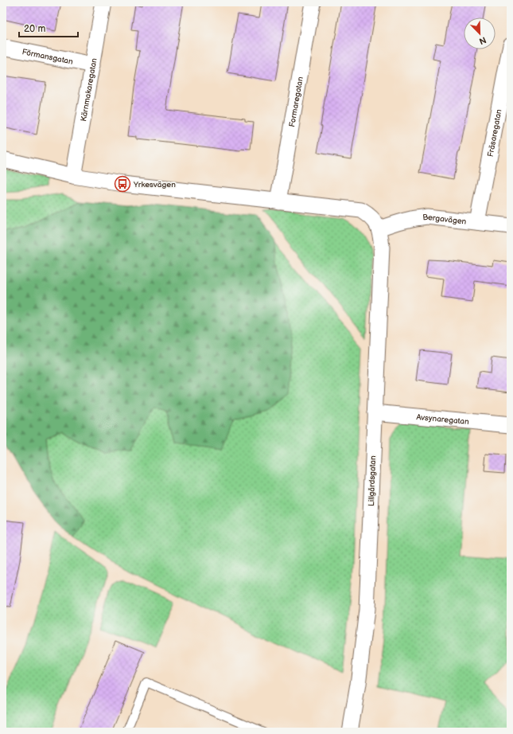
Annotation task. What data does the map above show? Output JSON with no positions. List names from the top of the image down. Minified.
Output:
{"streets":{"street":["Förmansgatan","Kärnmakaregatan","Formaregatan","Fräsaregatan","Bergavägen","Avsynaregatan","Lillgårdsgatan"]},"crossings":[["Förmansgatan","Kärnmakaregatan"],["Fräsaregatan","Bergavägen"],["Bergavägen","Lillgårdsgatan"],["Avsynaregatan","Lillgårdsgatan"]],"places":{"bus stop":["Yrkesvägen"]},"scale_bar":"20 m","north":"bottom right"}
